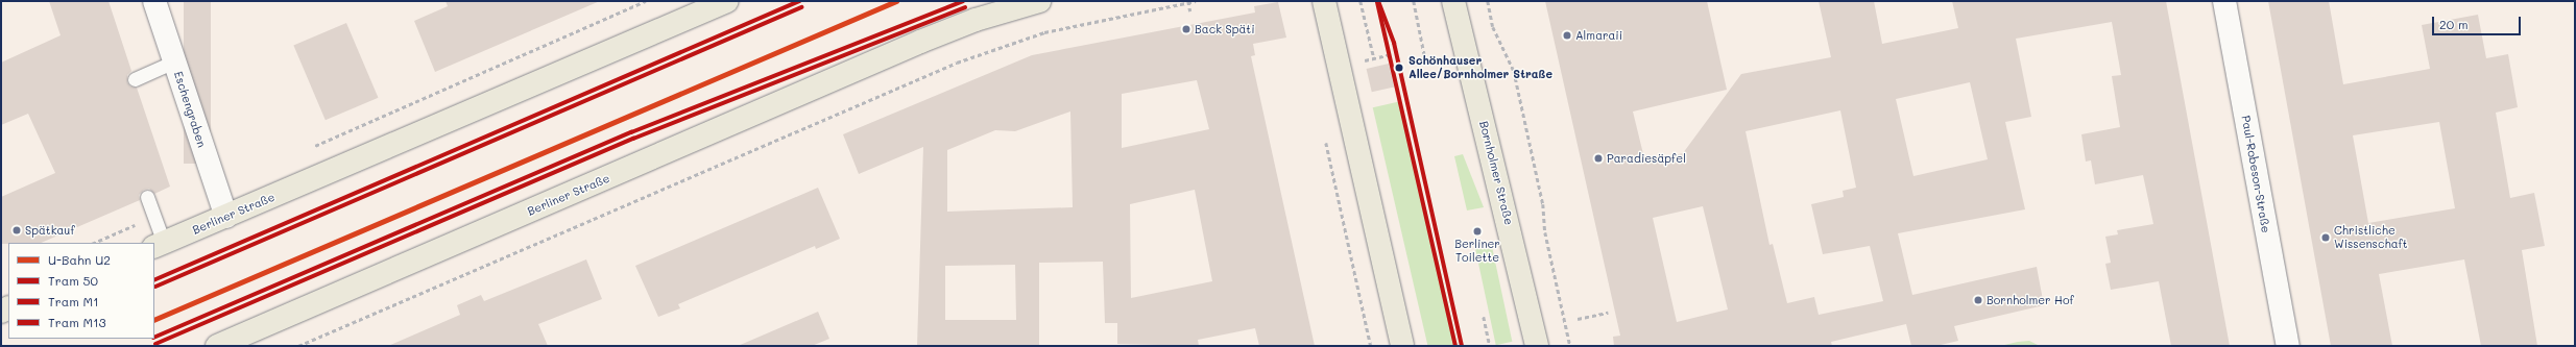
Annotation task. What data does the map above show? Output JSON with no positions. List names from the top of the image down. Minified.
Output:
{"streets":{"main road":["Bornholmer Straße","Berliner Straße"],"street":["Eschengraben","Paul-Robeson-Straße"]},"crossings":[["Eschengraben","Berliner Straße"]],"places":["Back Späti","Almaraii","Schönhauser Allee/Bornholmer Straße","Paradiesäpfel","Spätkauf","Berliner Toilette","Christliche Wissenschaft","Bornholmer Hof"],"lines":["metro line U2","tram line 50","tram line M13","tram line M1"],"legend":["U-Bahn U2","Tram 50","Tram M1","Tram M13"],"scale_bar":"20 m"}
